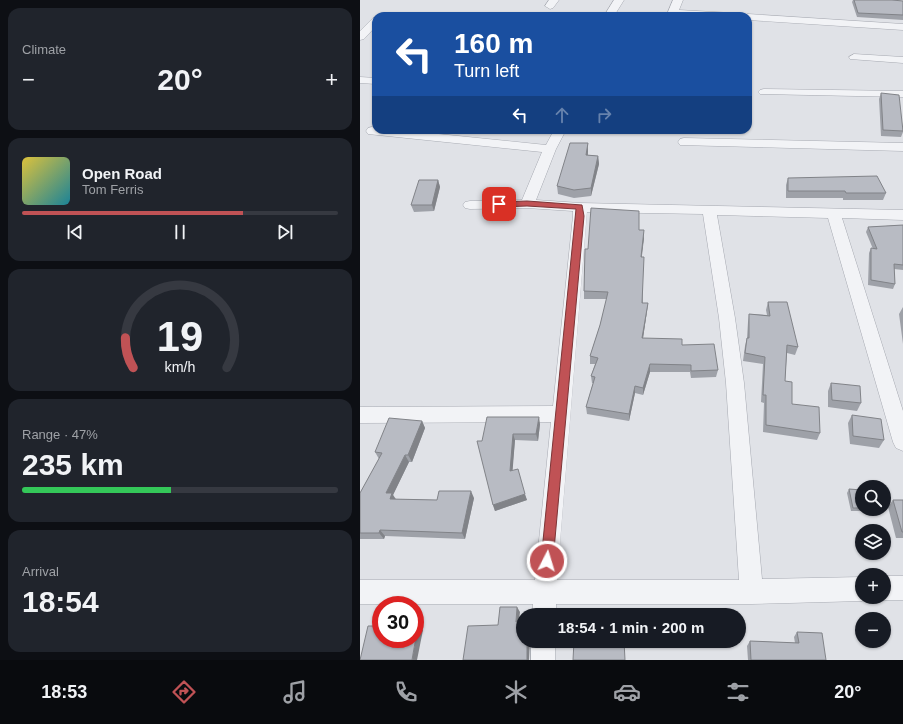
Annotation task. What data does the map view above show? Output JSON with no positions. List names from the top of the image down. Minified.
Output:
{"page":{"tile":["Climate",["Range · 47%","235 km"],["Arrival","18:54"]],"turn":["160 m","Turn left"],"heat":["−","20°","+"],"song":["Open Road","Tom Ferris"],"map_buttons":["+","−"],"limit":"30","trip":"18:54 · 1 min · 200 m","tabs":["18:53","20°"],"gauge":["19","km/h"]}}
